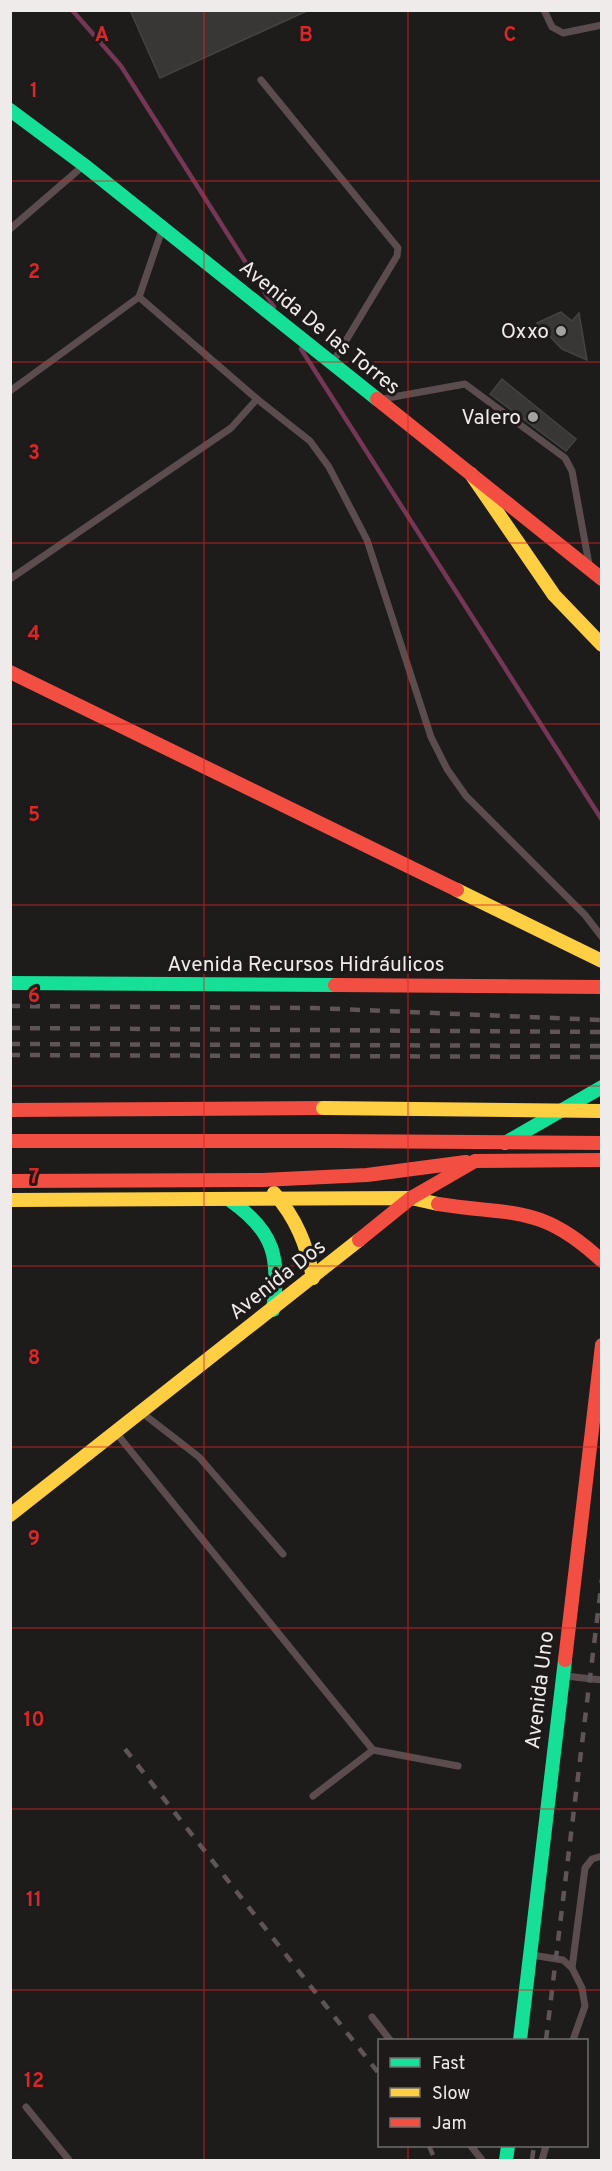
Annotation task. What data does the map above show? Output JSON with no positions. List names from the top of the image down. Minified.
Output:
{"streets":{"main road":["Avenida De las Torres","Avenida Recursos Hidráulicos","Avenida Dos","Avenida Uno"]},"places":["Oxxo","Valero"],"legend":["Fast","Slow","Jam"],"grid":{"columns":["A","B","C"],"rows":["1","2","3","4","5","6","7","8","9","10","11","12"]}}
